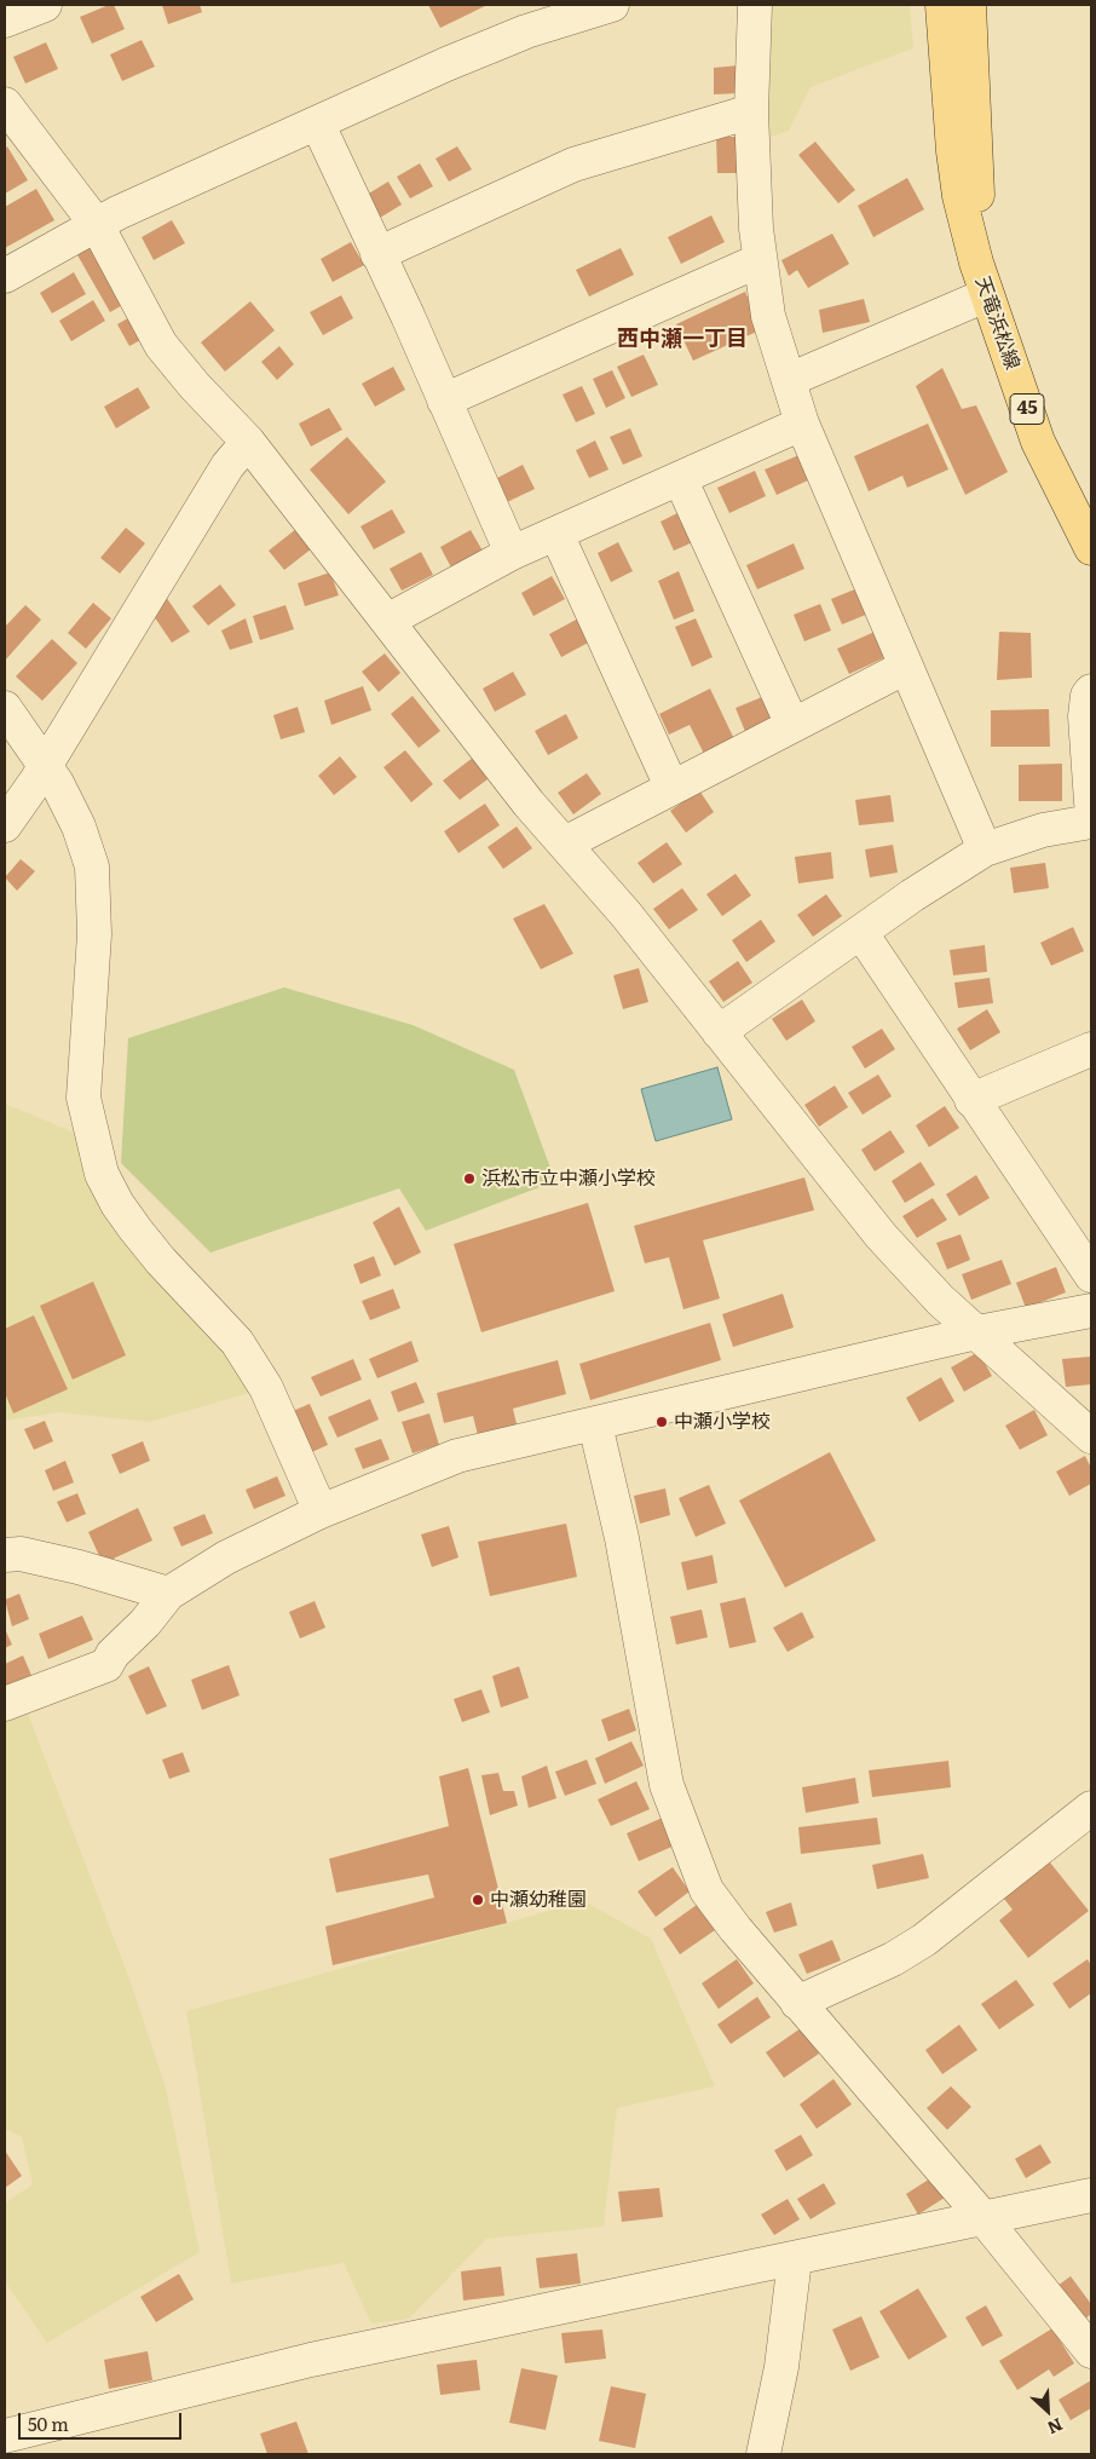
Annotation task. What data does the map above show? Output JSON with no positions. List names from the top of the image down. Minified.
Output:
{"streets":{"main road":["天竜浜松線","45"]},"districts":["西中瀬一丁目"],"places":["浜松市立中瀬小学校","中瀬小学校","中瀬幼稚園"],"scale_bar":"50 m","north":"bottom right"}
